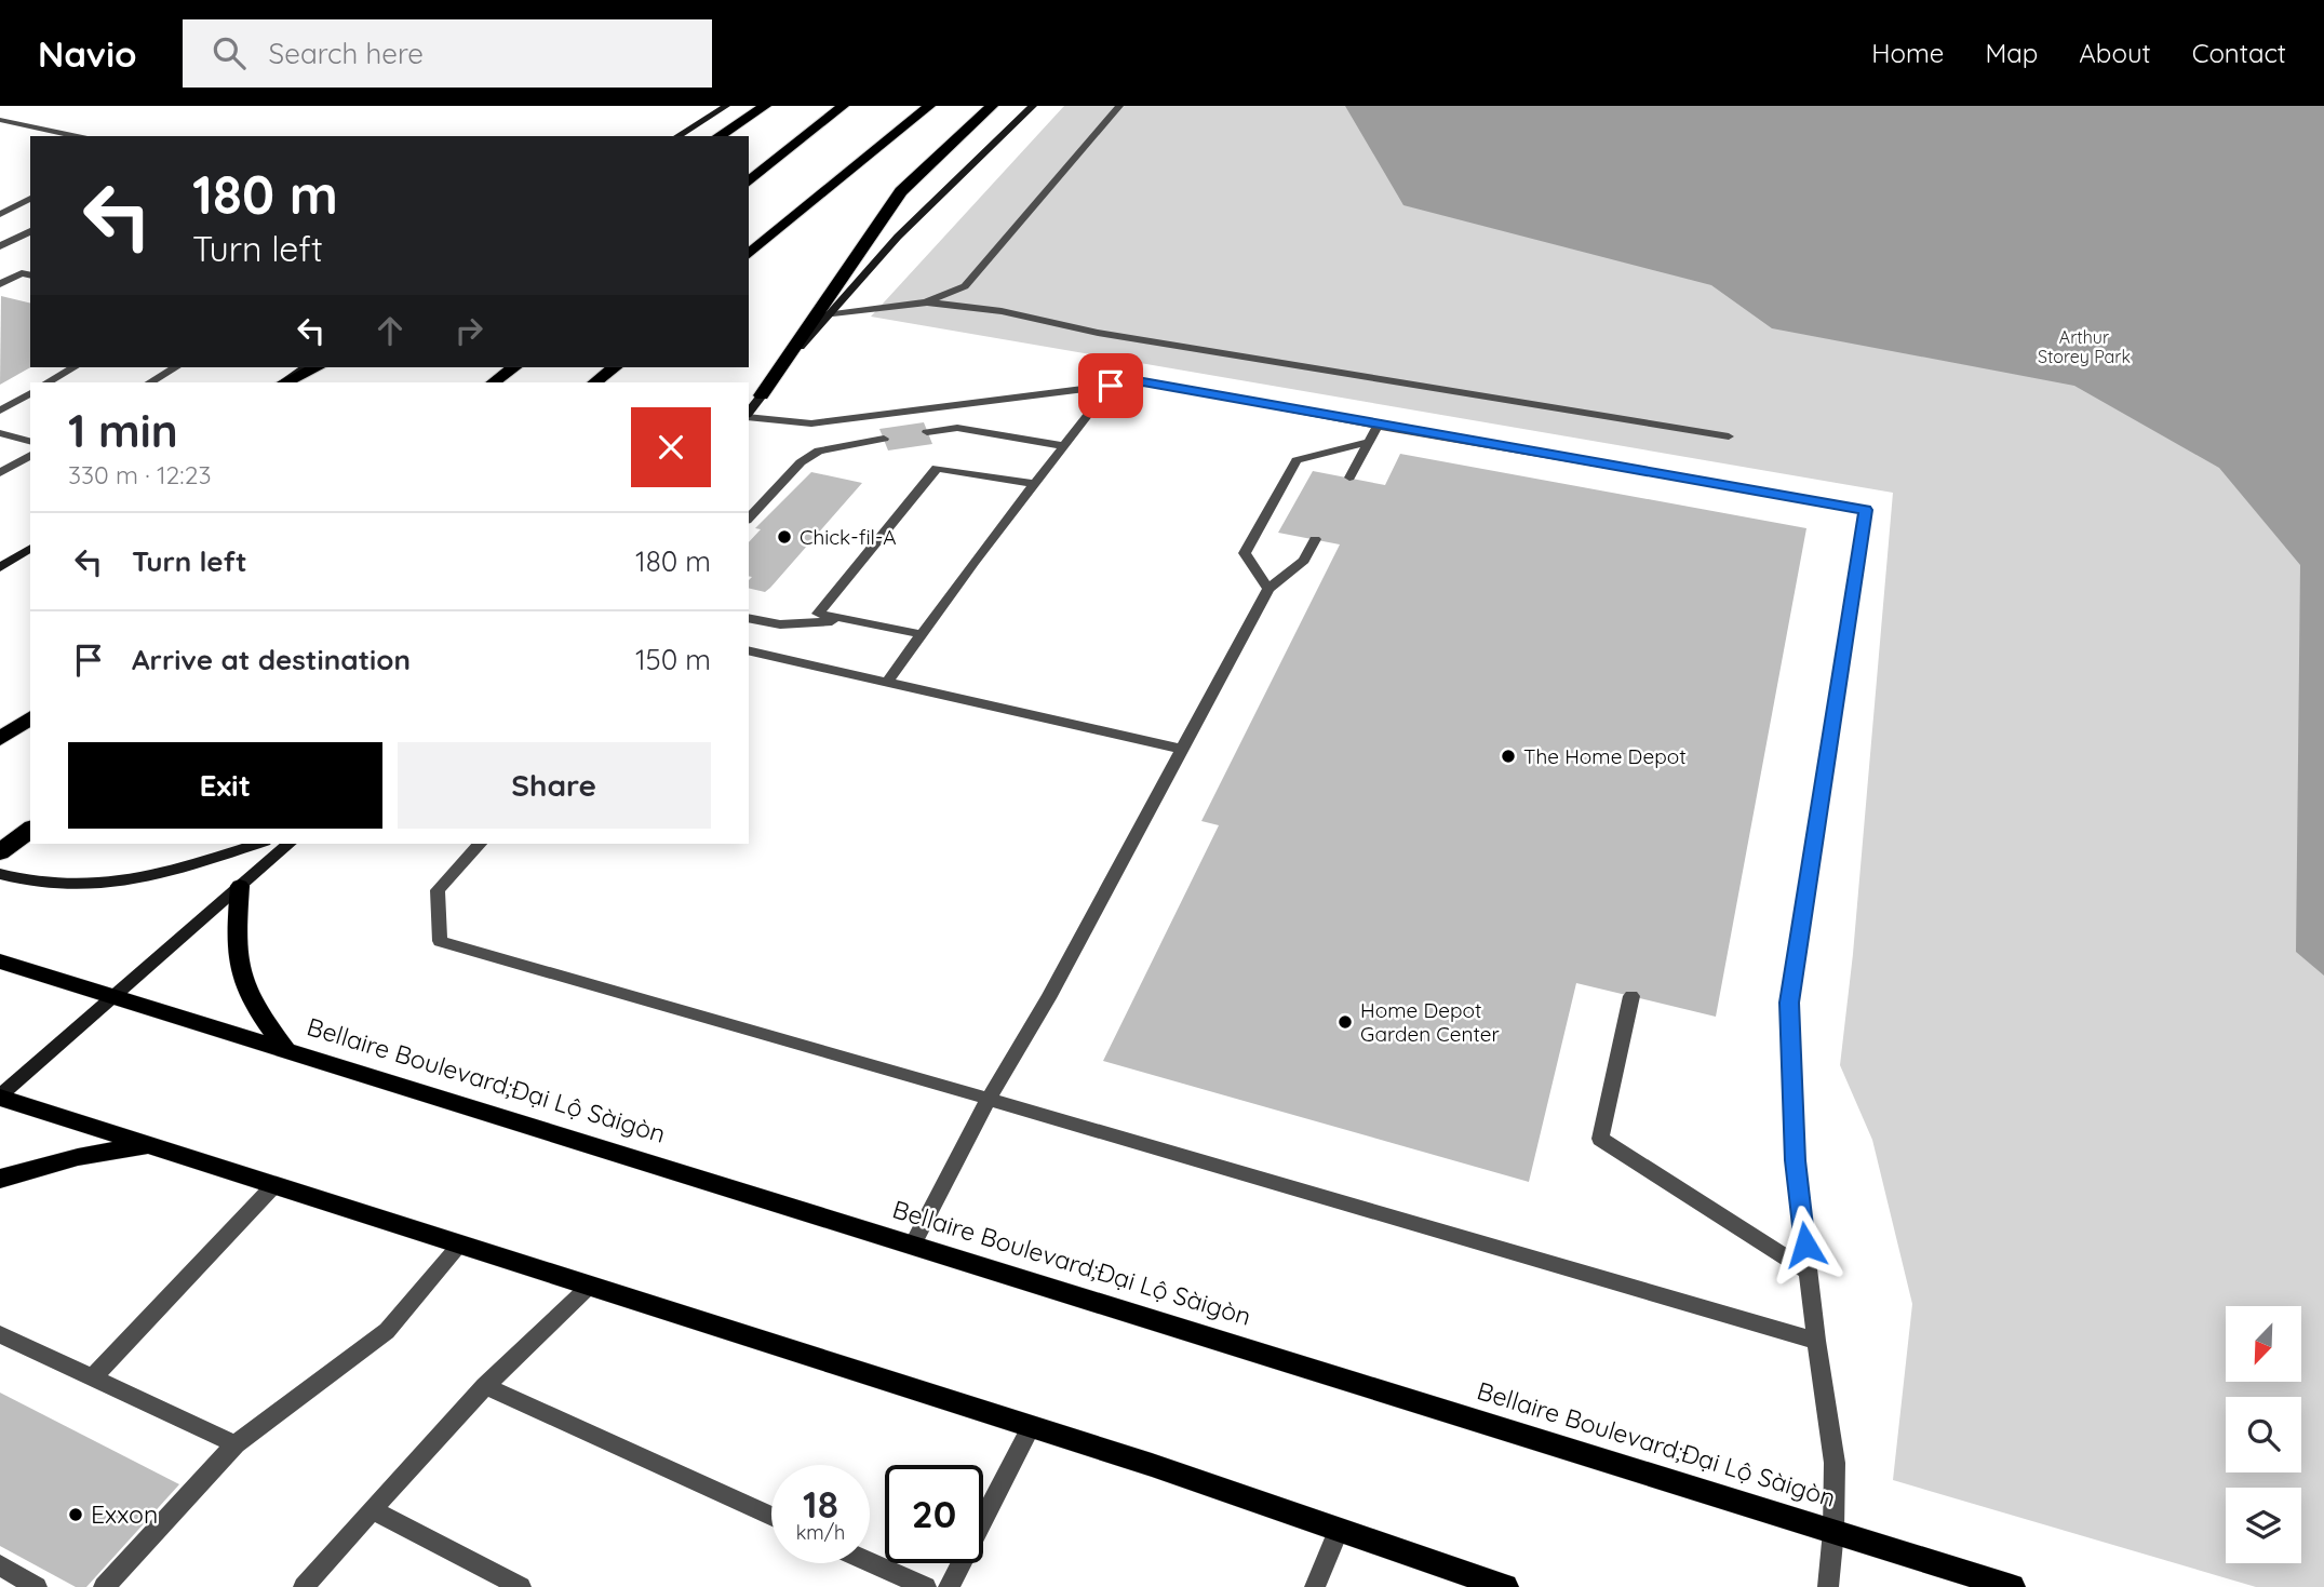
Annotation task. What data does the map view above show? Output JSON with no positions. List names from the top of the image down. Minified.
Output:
{"streets":{"main road":["Bellaire Boulevard;Đại Lộ Sàigòn"]},"parks":["Arthur Storey Park"],"places":["Chick-fil-A","The Home Depot","Home Depot Garden Center","Exxon"],"north":"bottom left","page":{"header":"Navio","search":"Search here","nav":["Home","Map","About","Contact"],"turn":["180 m","Turn left"],"heading":["1 min","330 m · 12:23"],"list":[{"name":"Turn left","value":"180 m"},{"name":"Arrive at destination","value":"150 m"}],"buttons":["Exit","Share"],"speed":"18 km/h","limit":"20"}}
